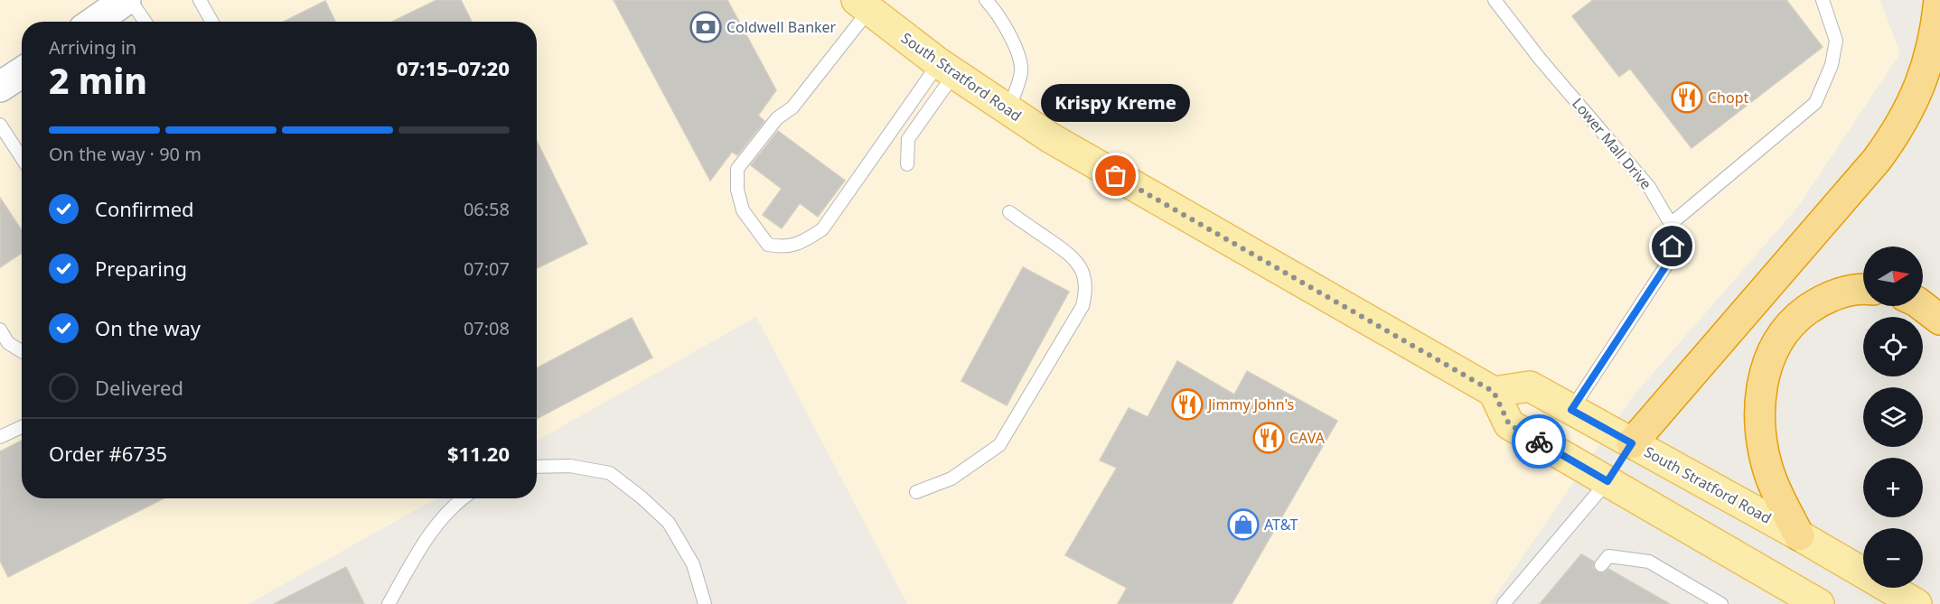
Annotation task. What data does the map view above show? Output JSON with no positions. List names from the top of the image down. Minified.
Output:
{"streets":{"main road":["South Stratford Road"],"lane":["Lower Mall Drive"]},"crossings":[["South Stratford Road","Lower Mall Drive"]],"places":{"bank":["Coldwell Banker"],"restaurant":["Chopt","Jimmy John's","CAVA"],"other":["Krispy Kreme"],"shop":["AT&T"]},"north":"right","page":{"heading":["2 min","Arriving in","07:15–07:20"],"panel":["Order #6735","$11.20"],"bubble":"Krispy Kreme","bar":"On the way · 90 m","list":[["Confirmed","06:58"],["Preparing","07:07"],["On the way","07:08"],"Delivered"],"map_buttons":["+","−"]}}
